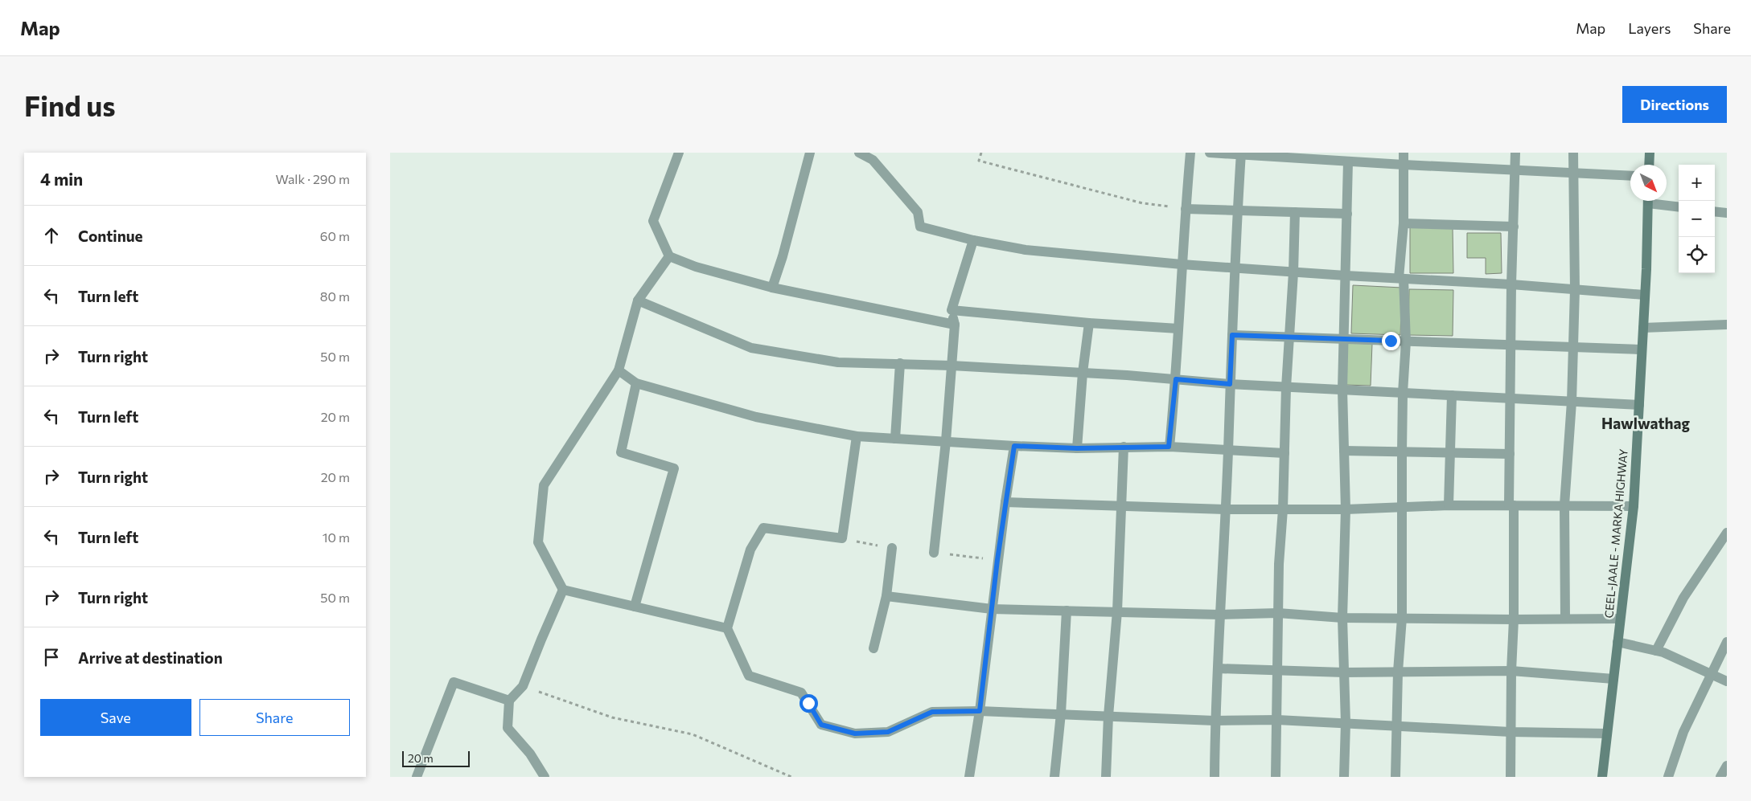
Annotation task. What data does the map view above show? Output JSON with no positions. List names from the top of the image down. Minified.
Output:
{"streets":{"street":["CEEL-JAALE - MARKA HIGHWAY"]},"districts":["Hawlwathag"],"scale_bar":"20 m","north":"bottom right","page":{"header":"Map","nav":["Map","Layers","Share"],"buttons":["Directions",["Save","Share"]],"title":"Find us","heading":["4 min","Walk · 290 m"],"map_buttons":["+","−"],"list":[["Continue","60 m"],["Turn left","80 m"],["Turn right","50 m"],["Turn left","20 m"],["Turn right","20 m"],["Turn left","10 m"],["Turn right","50 m"],"Arrive at destination"],"scale":"20 m"}}
